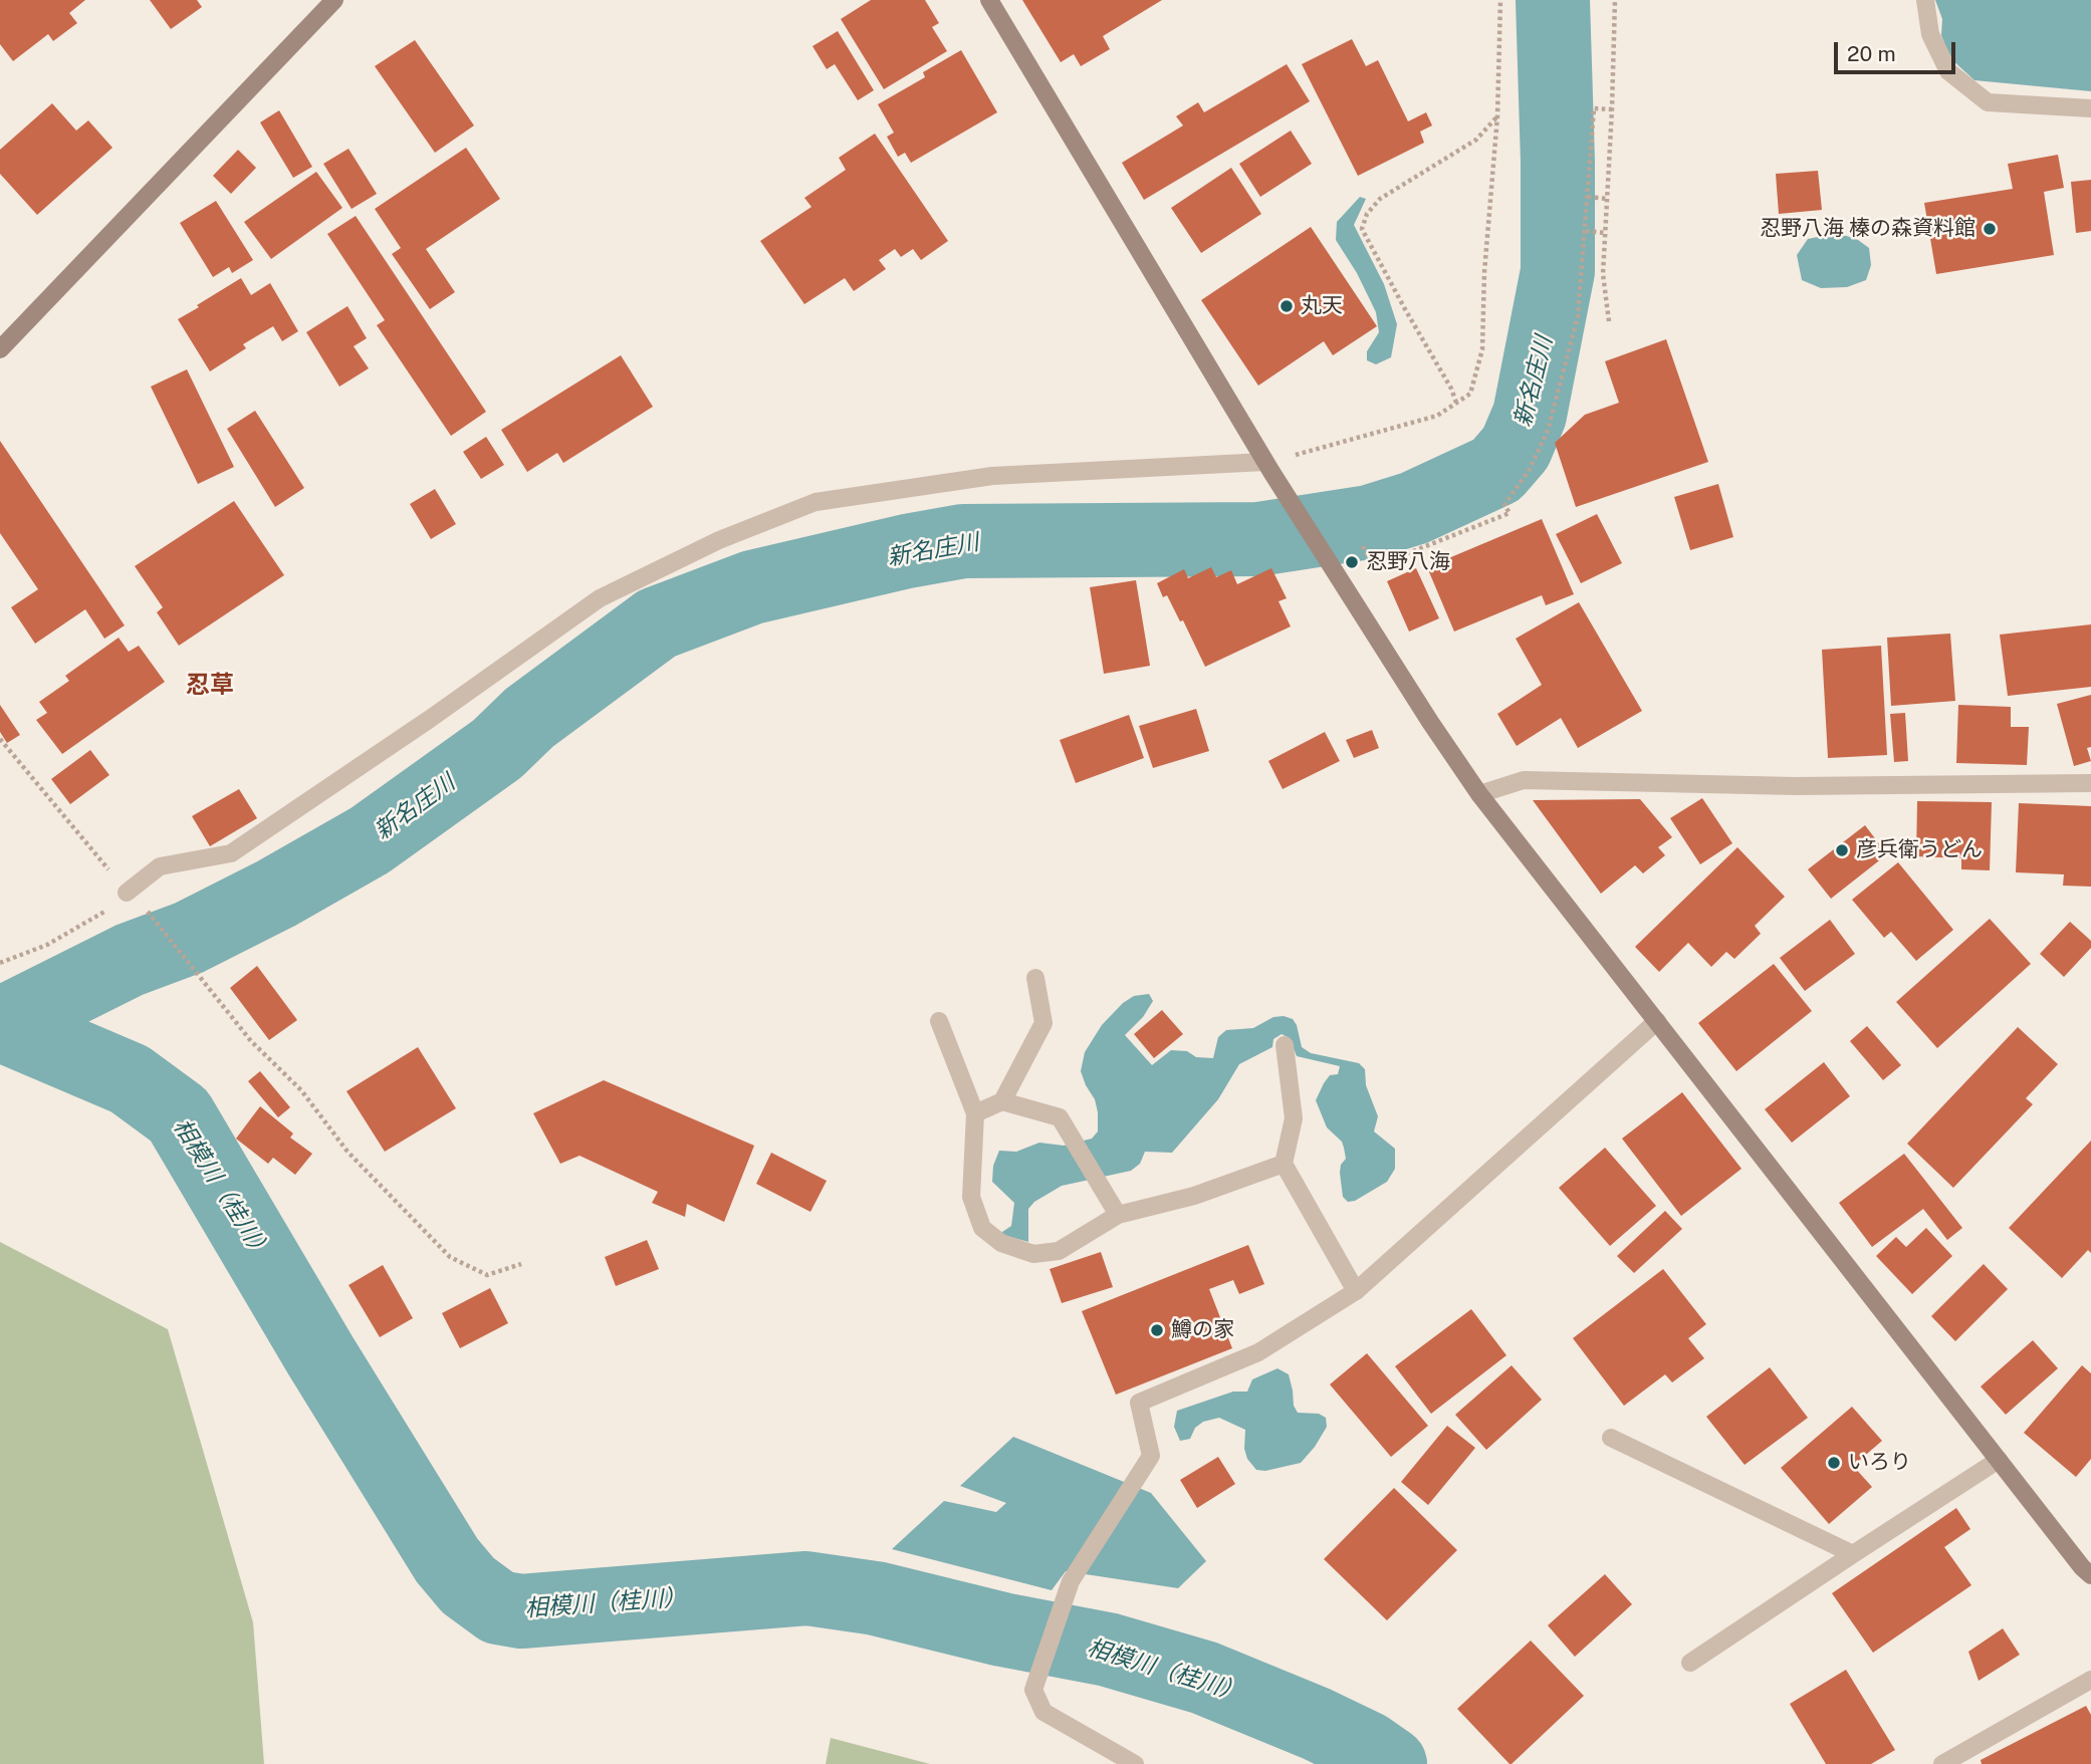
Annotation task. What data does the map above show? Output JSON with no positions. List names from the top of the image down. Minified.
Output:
{"districts":["忍草"],"water":["新名庄川","相模川（桂川）"],"places":["忍野八海 榛の森資料館","丸天","忍野八海","彦兵衛うどん","鱒の家","いろり"],"scale_bar":"20 m"}
